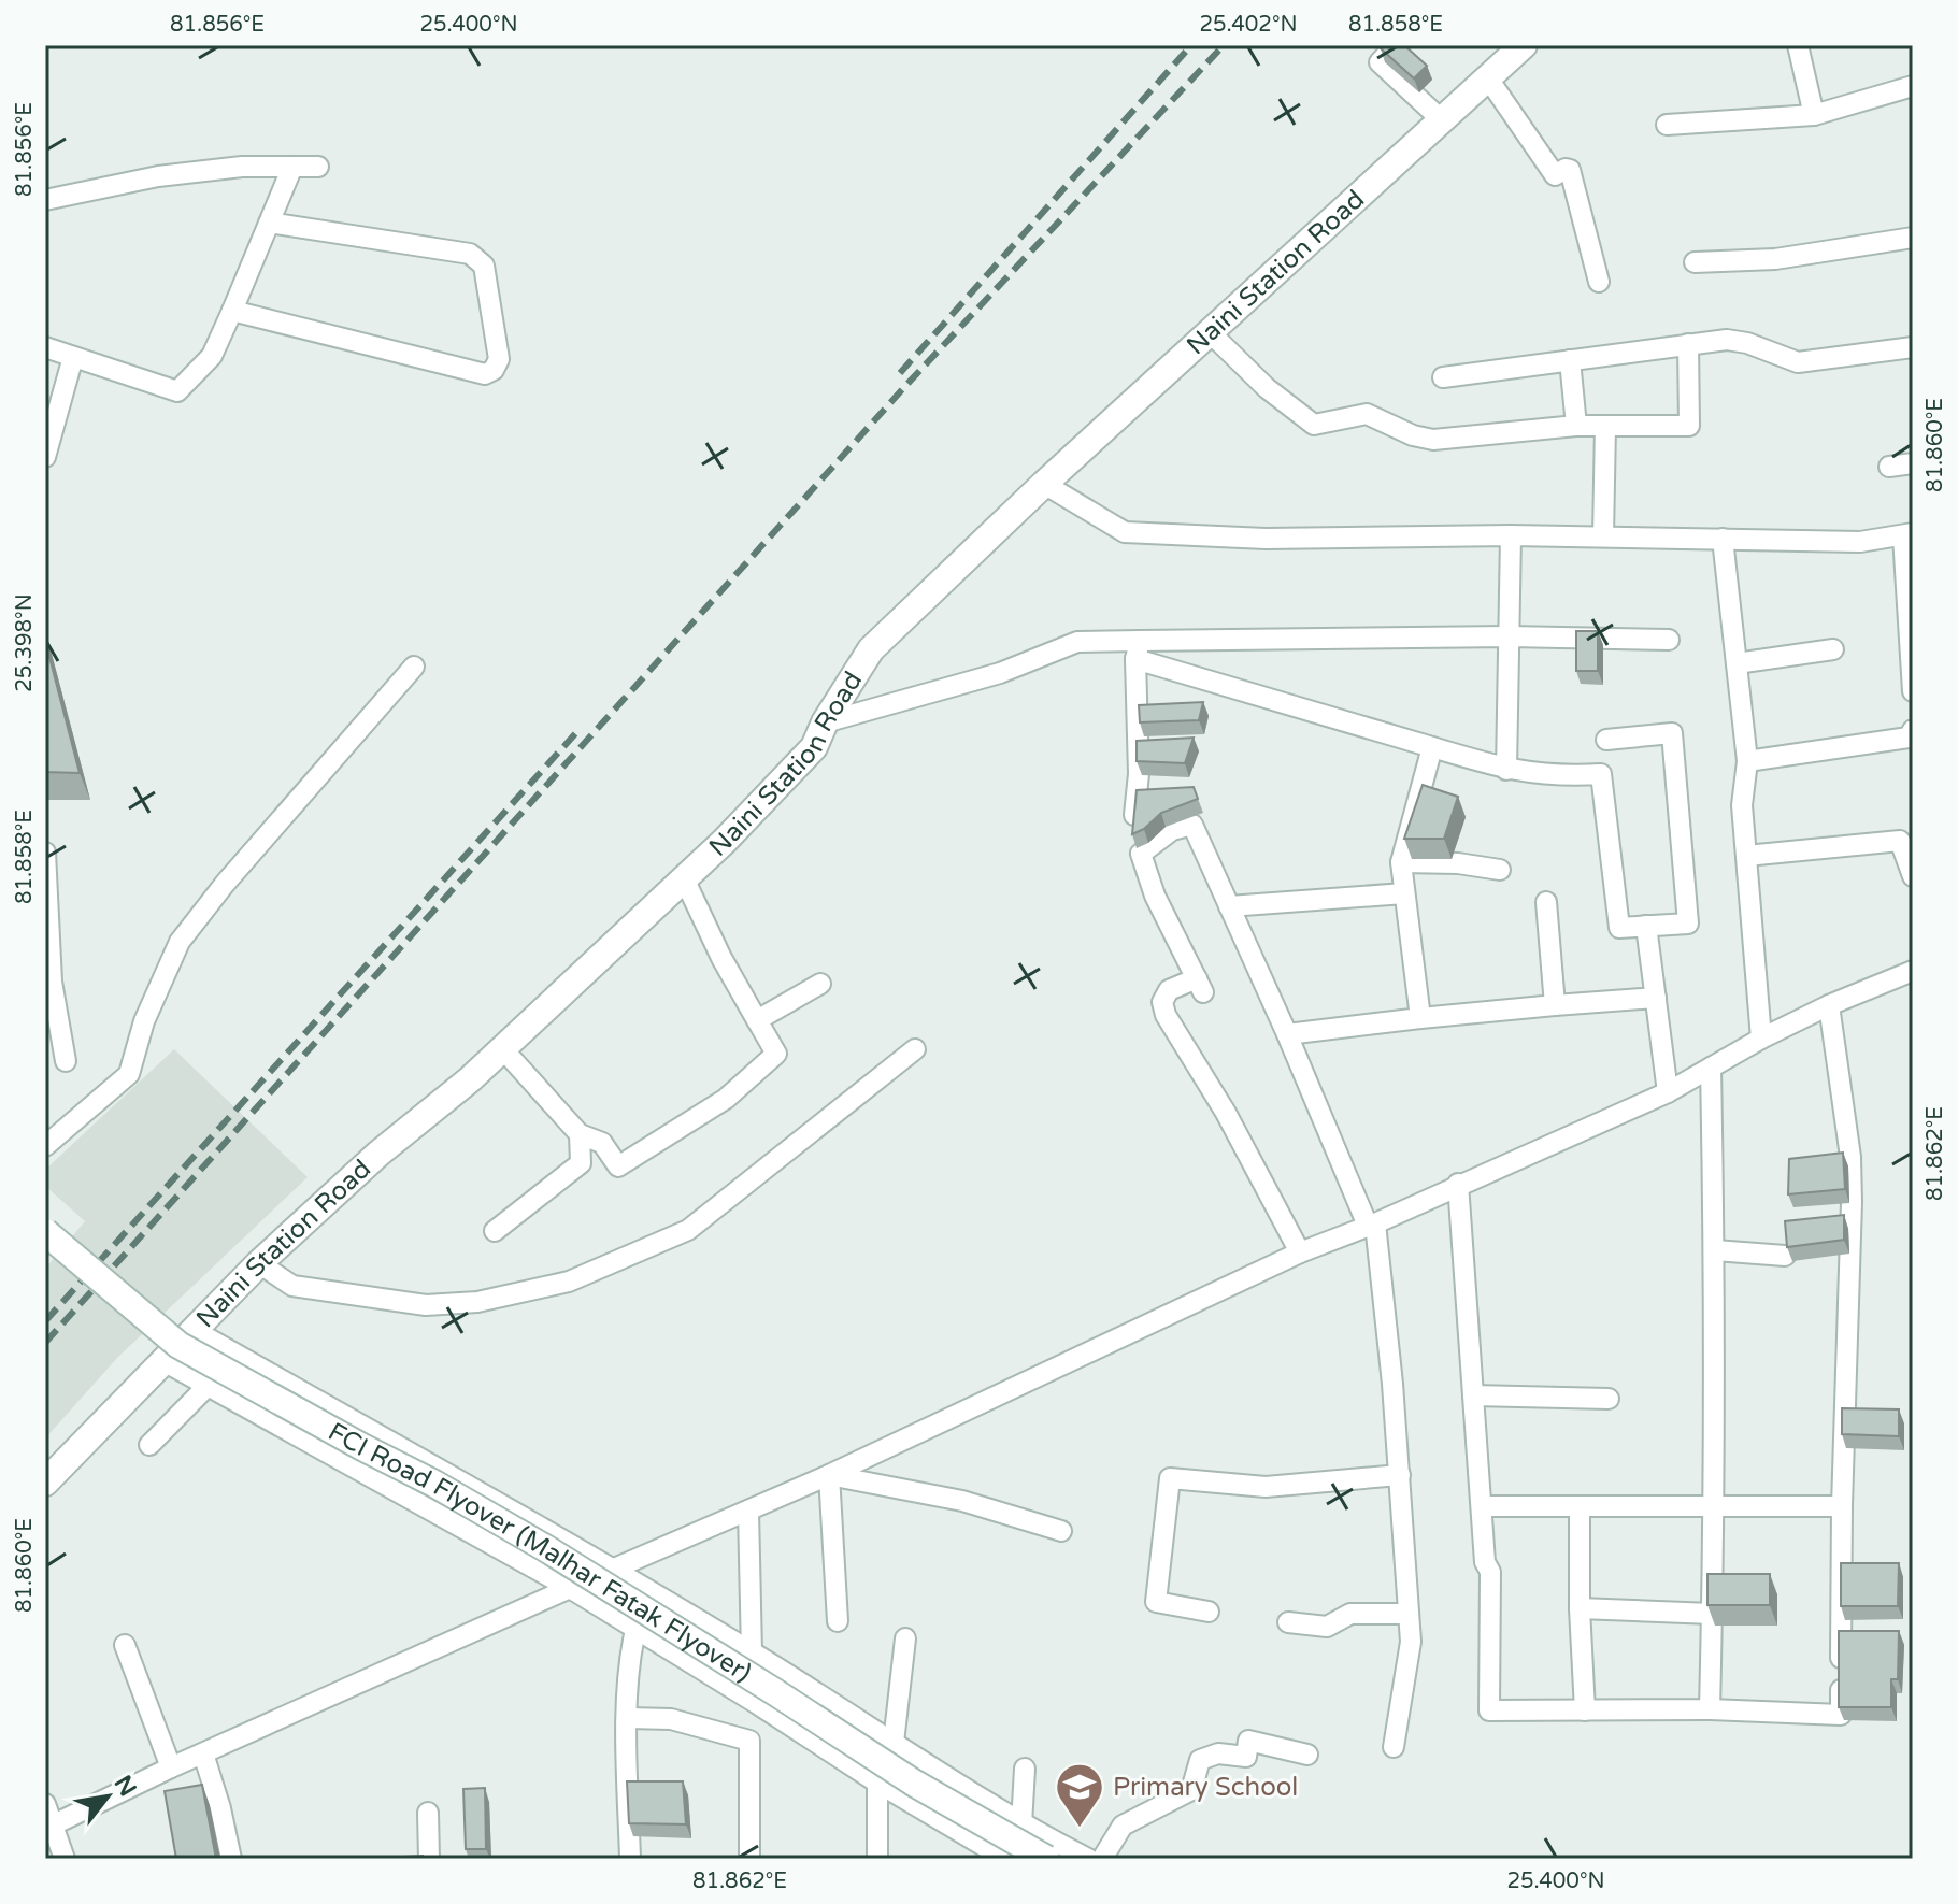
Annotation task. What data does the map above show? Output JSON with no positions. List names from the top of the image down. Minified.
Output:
{"streets":{"street":["Naini Station Road","FCI Road Flyover (Malhar Fatak Flyover)"]},"places":{"school or university":["Primary School"]},"north":"top right","coordinates":["81.856°E","25.400°N","25.402°N","81.858°E","81.860°E","25.398°N","81.862°E"]}
